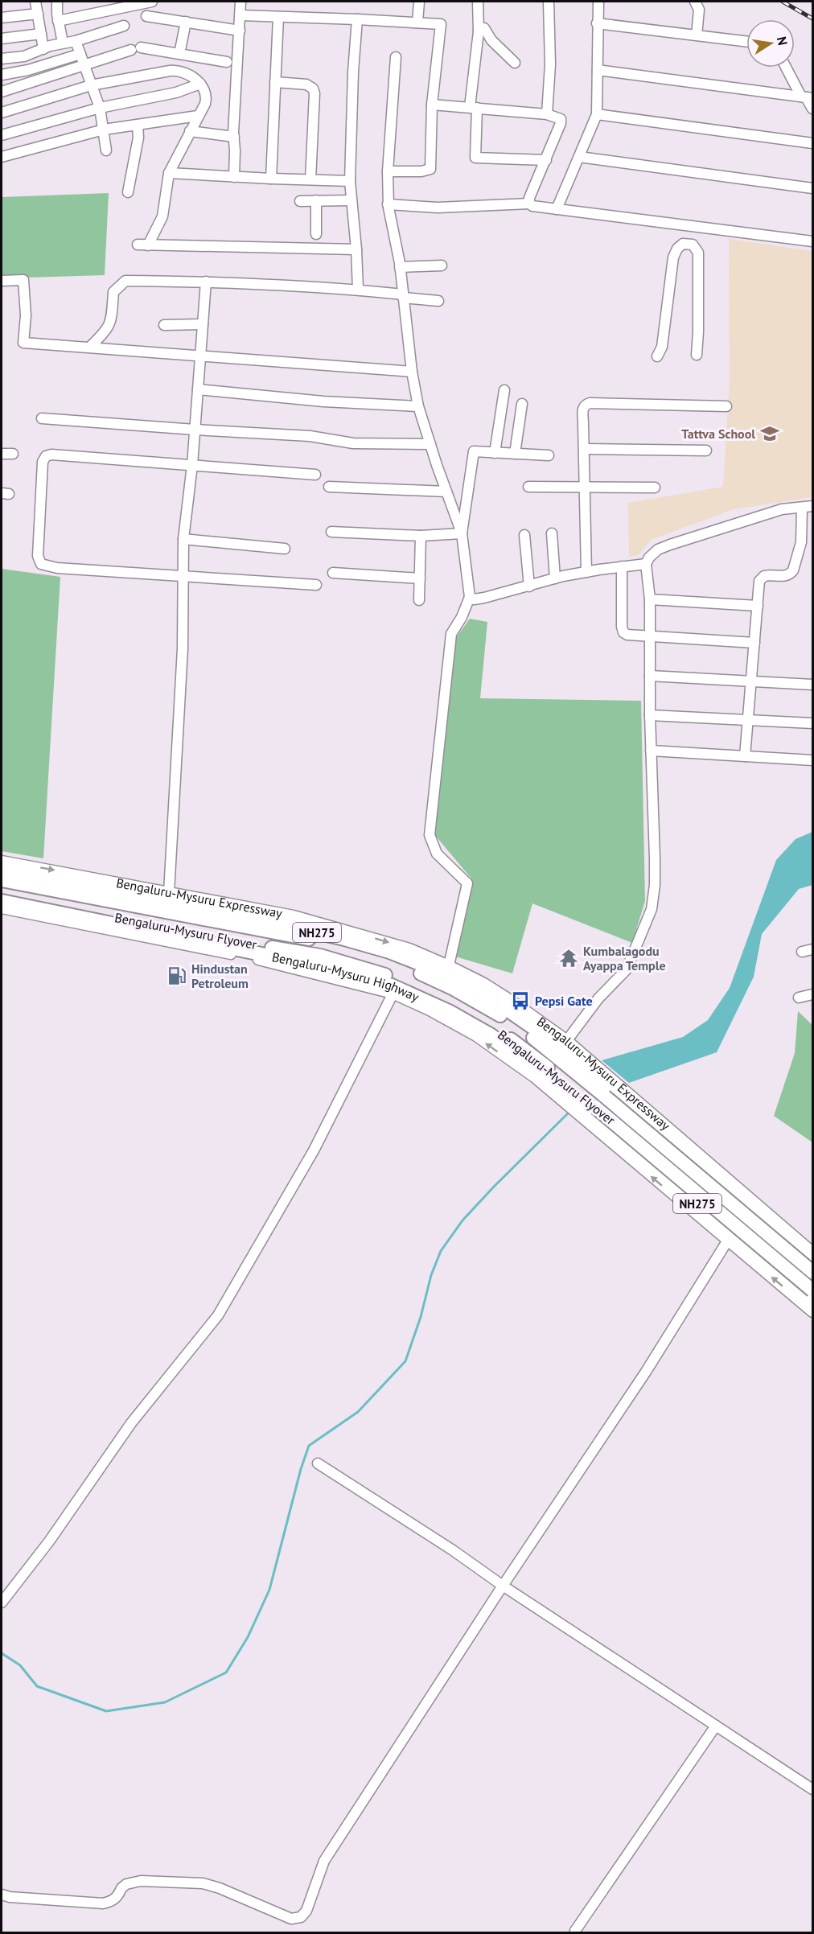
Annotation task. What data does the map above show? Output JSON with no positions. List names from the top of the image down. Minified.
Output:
{"streets":{"highway":["Bengaluru-Mysuru Expressway","Bengaluru-Mysuru Flyover","NH275","Bengaluru-Mysuru Highway"]},"crossings":[["Bengaluru-Mysuru Expressway","Bengaluru-Mysuru Flyover"],["NH275","Bengaluru-Mysuru Highway"]],"one_way":["Bengaluru-Mysuru Highway"],"places":{"school or university":["Tattva School"],"temple":["Kumbalagodu Ayappa Temple"],"fuel station":["Hindustan Petroleum"],"bus stop":["Pepsi Gate"]},"north":"right"}
